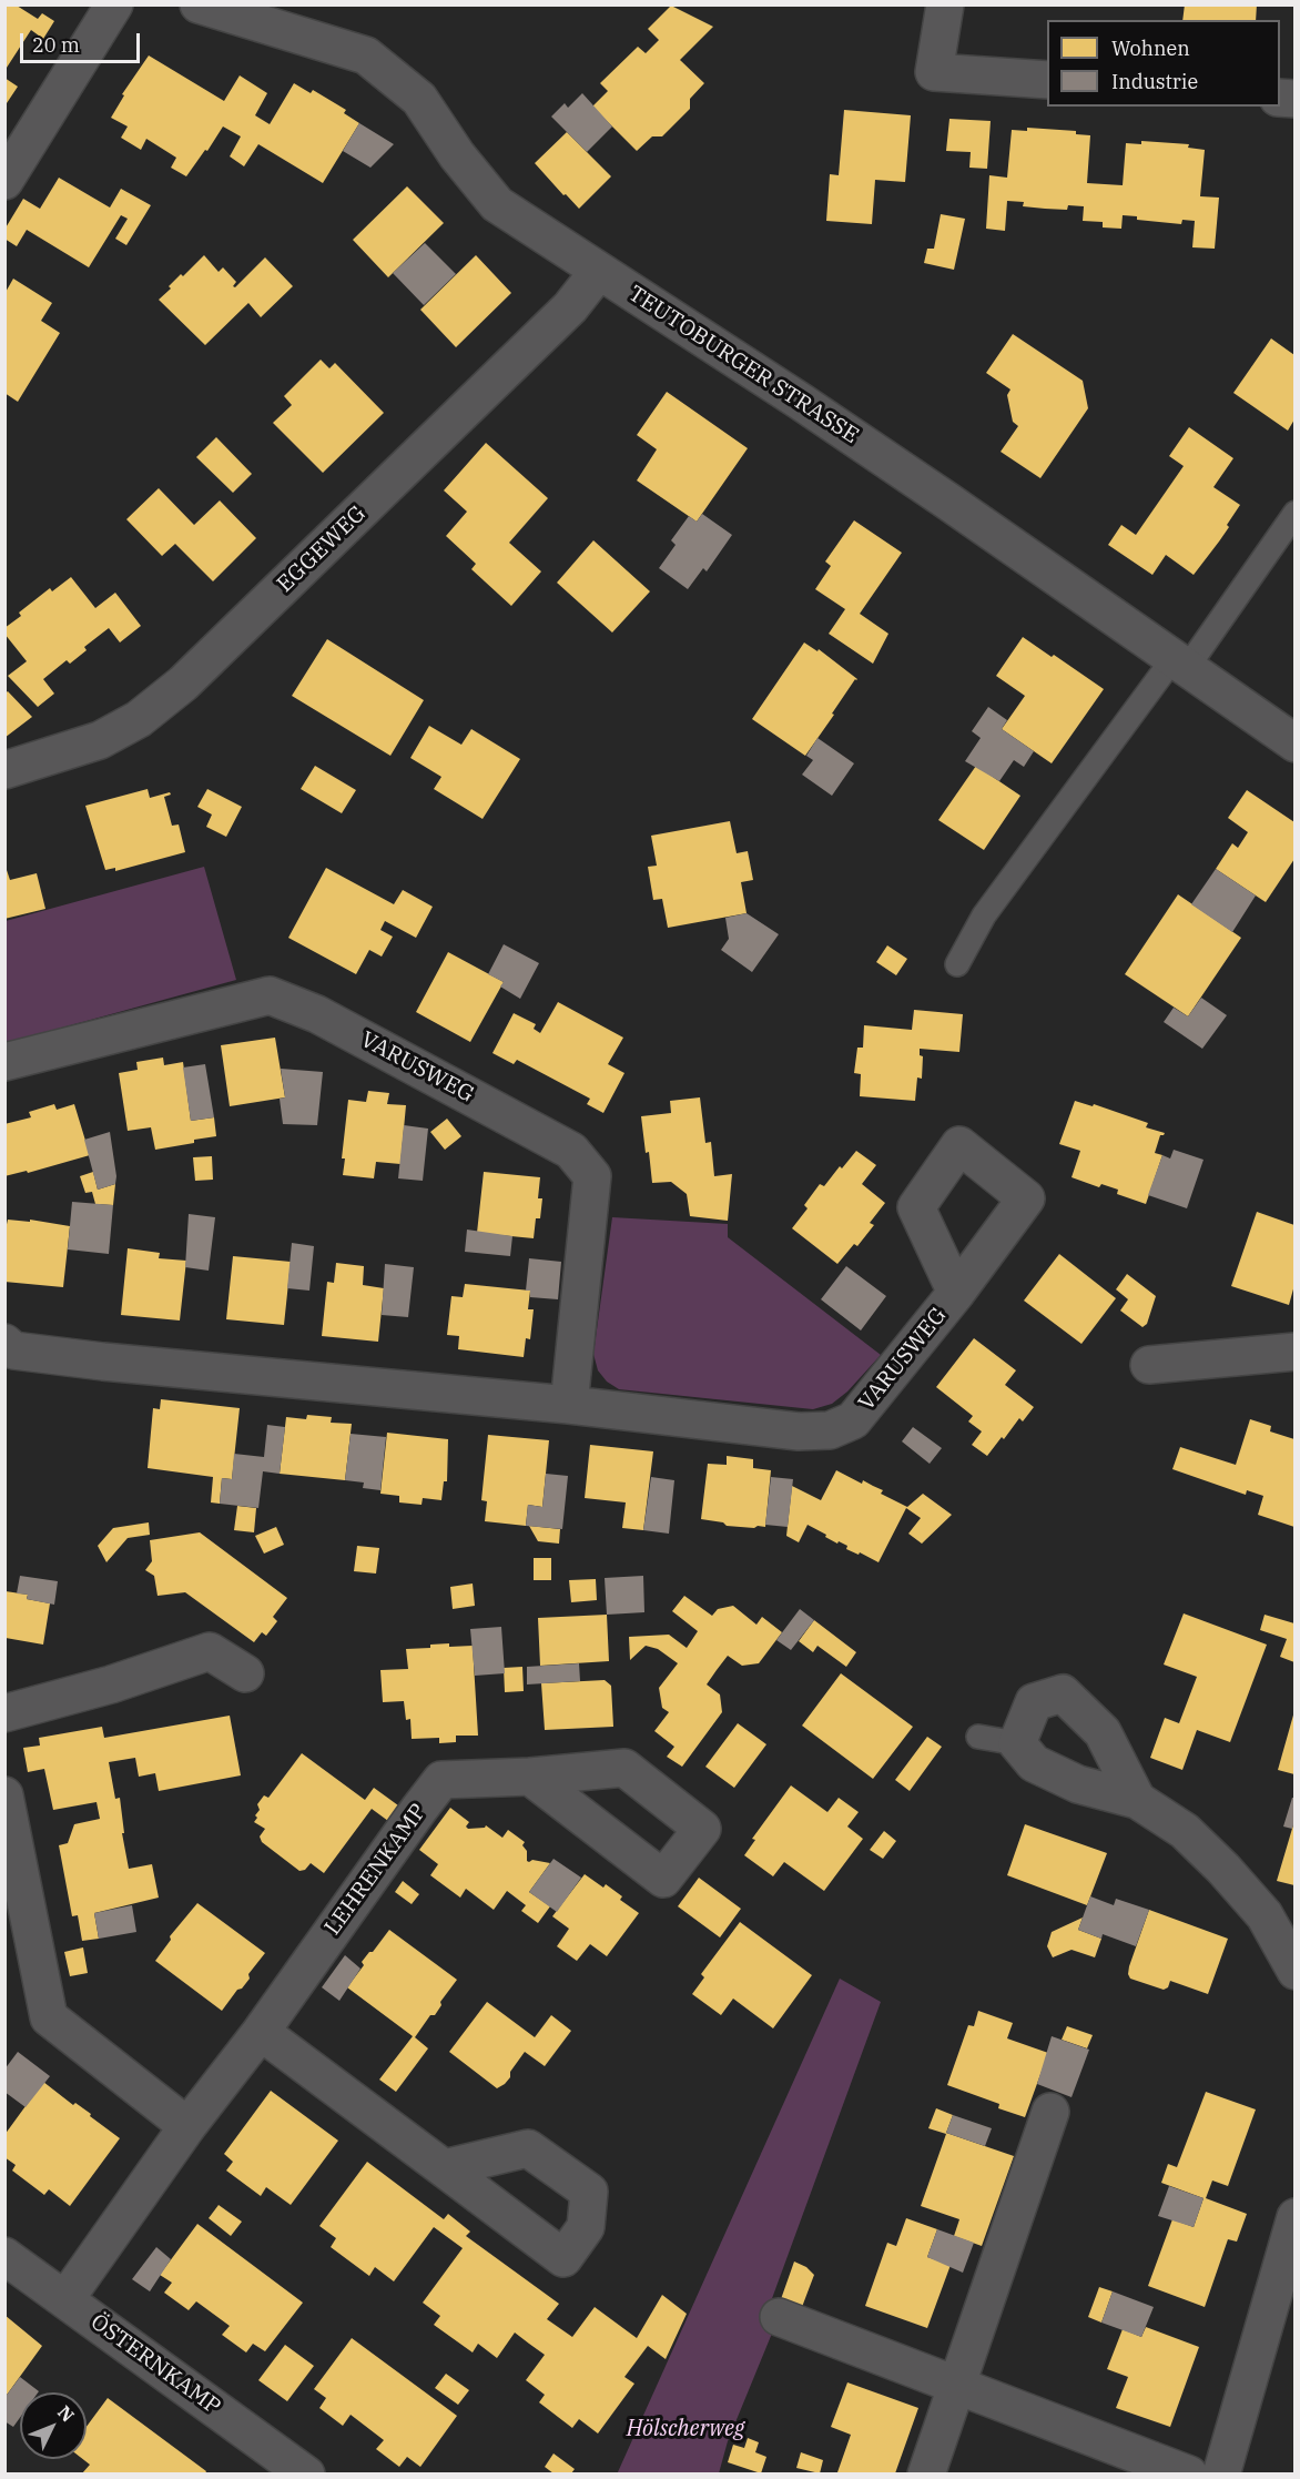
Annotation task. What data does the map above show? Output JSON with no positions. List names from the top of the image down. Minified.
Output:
{"streets":{"street":["TEUTOBURGER STRASSE","EGGEWEG","VARUSWEG","LEHRENKAMP","ÖSTERNKAMP"]},"crossings":[["TEUTOBURGER STRASSE","EGGEWEG"],["LEHRENKAMP","ÖSTERNKAMP"]],"parks":["Hölscherweg"],"legend":["Wohnen","Industrie"],"scale_bar":"20 m","north":"top right"}
